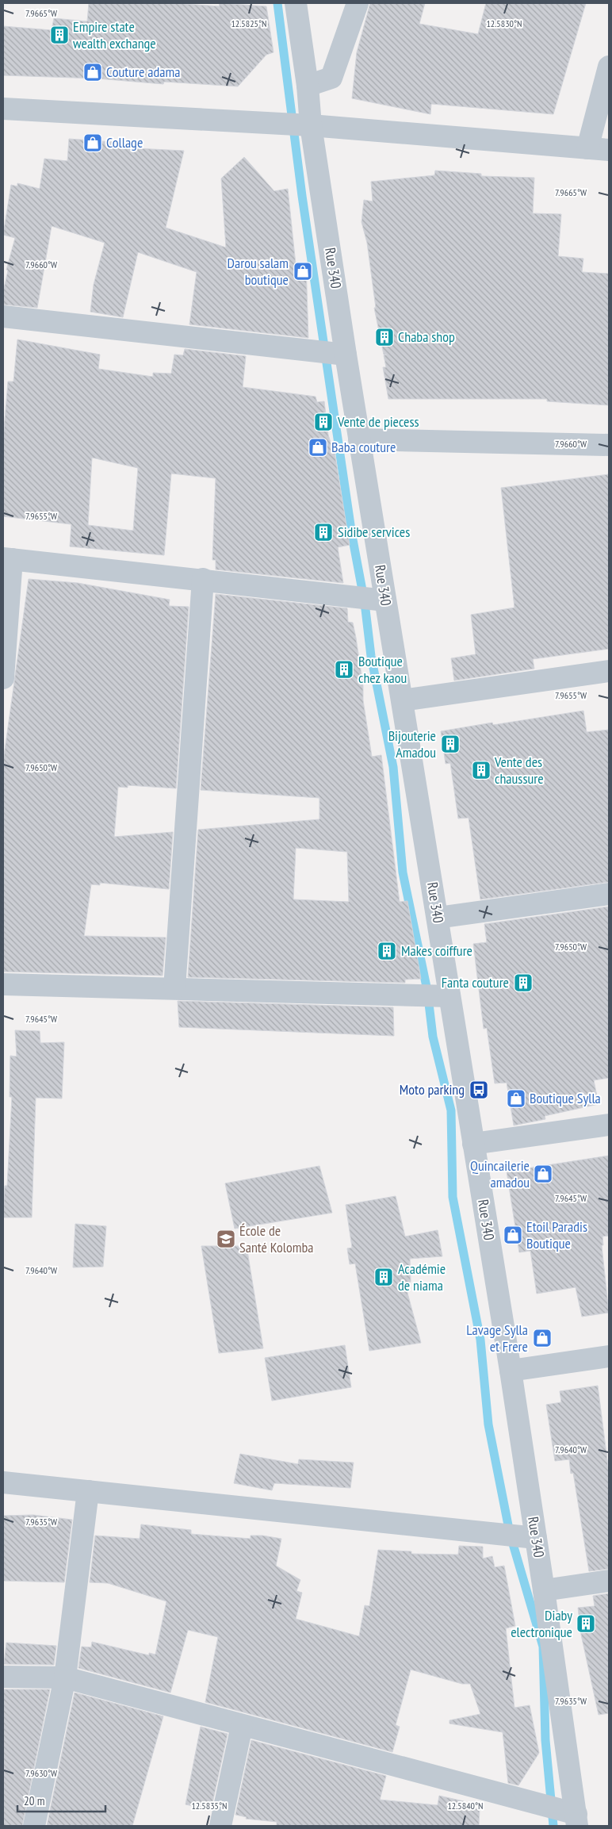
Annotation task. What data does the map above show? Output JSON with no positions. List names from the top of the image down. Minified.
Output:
{"streets":{"street":["Rue 340"]},"places":{"building":["Empire state wealth exchange","Chaba shop","Vente de piecess","Sidibe services","Boutique chez kaou","Bijouterie Amadou","Vente des chaussure","Makes coiffure","Fanta couture","Académie de niama","Diaby electronique"],"shop":["Couture adama","Collage","Darou salam boutique","Baba couture","Boutique Sylla","Quincailerie amadou","Etoil Paradis Boutique","Lavage Sylla et Frere"],"bus stop":["Moto parking"],"school or university":["École de Santé Kolomba"]},"scale_bar":"20 m","coordinates":["7.9665°W","12.5825°N","12.5830°N","7.9660°W","7.9655°W","7.9650°W","7.9645°W","7.9640°W","7.9635°W","7.9630°W","12.5835°N","12.5840°N"]}
